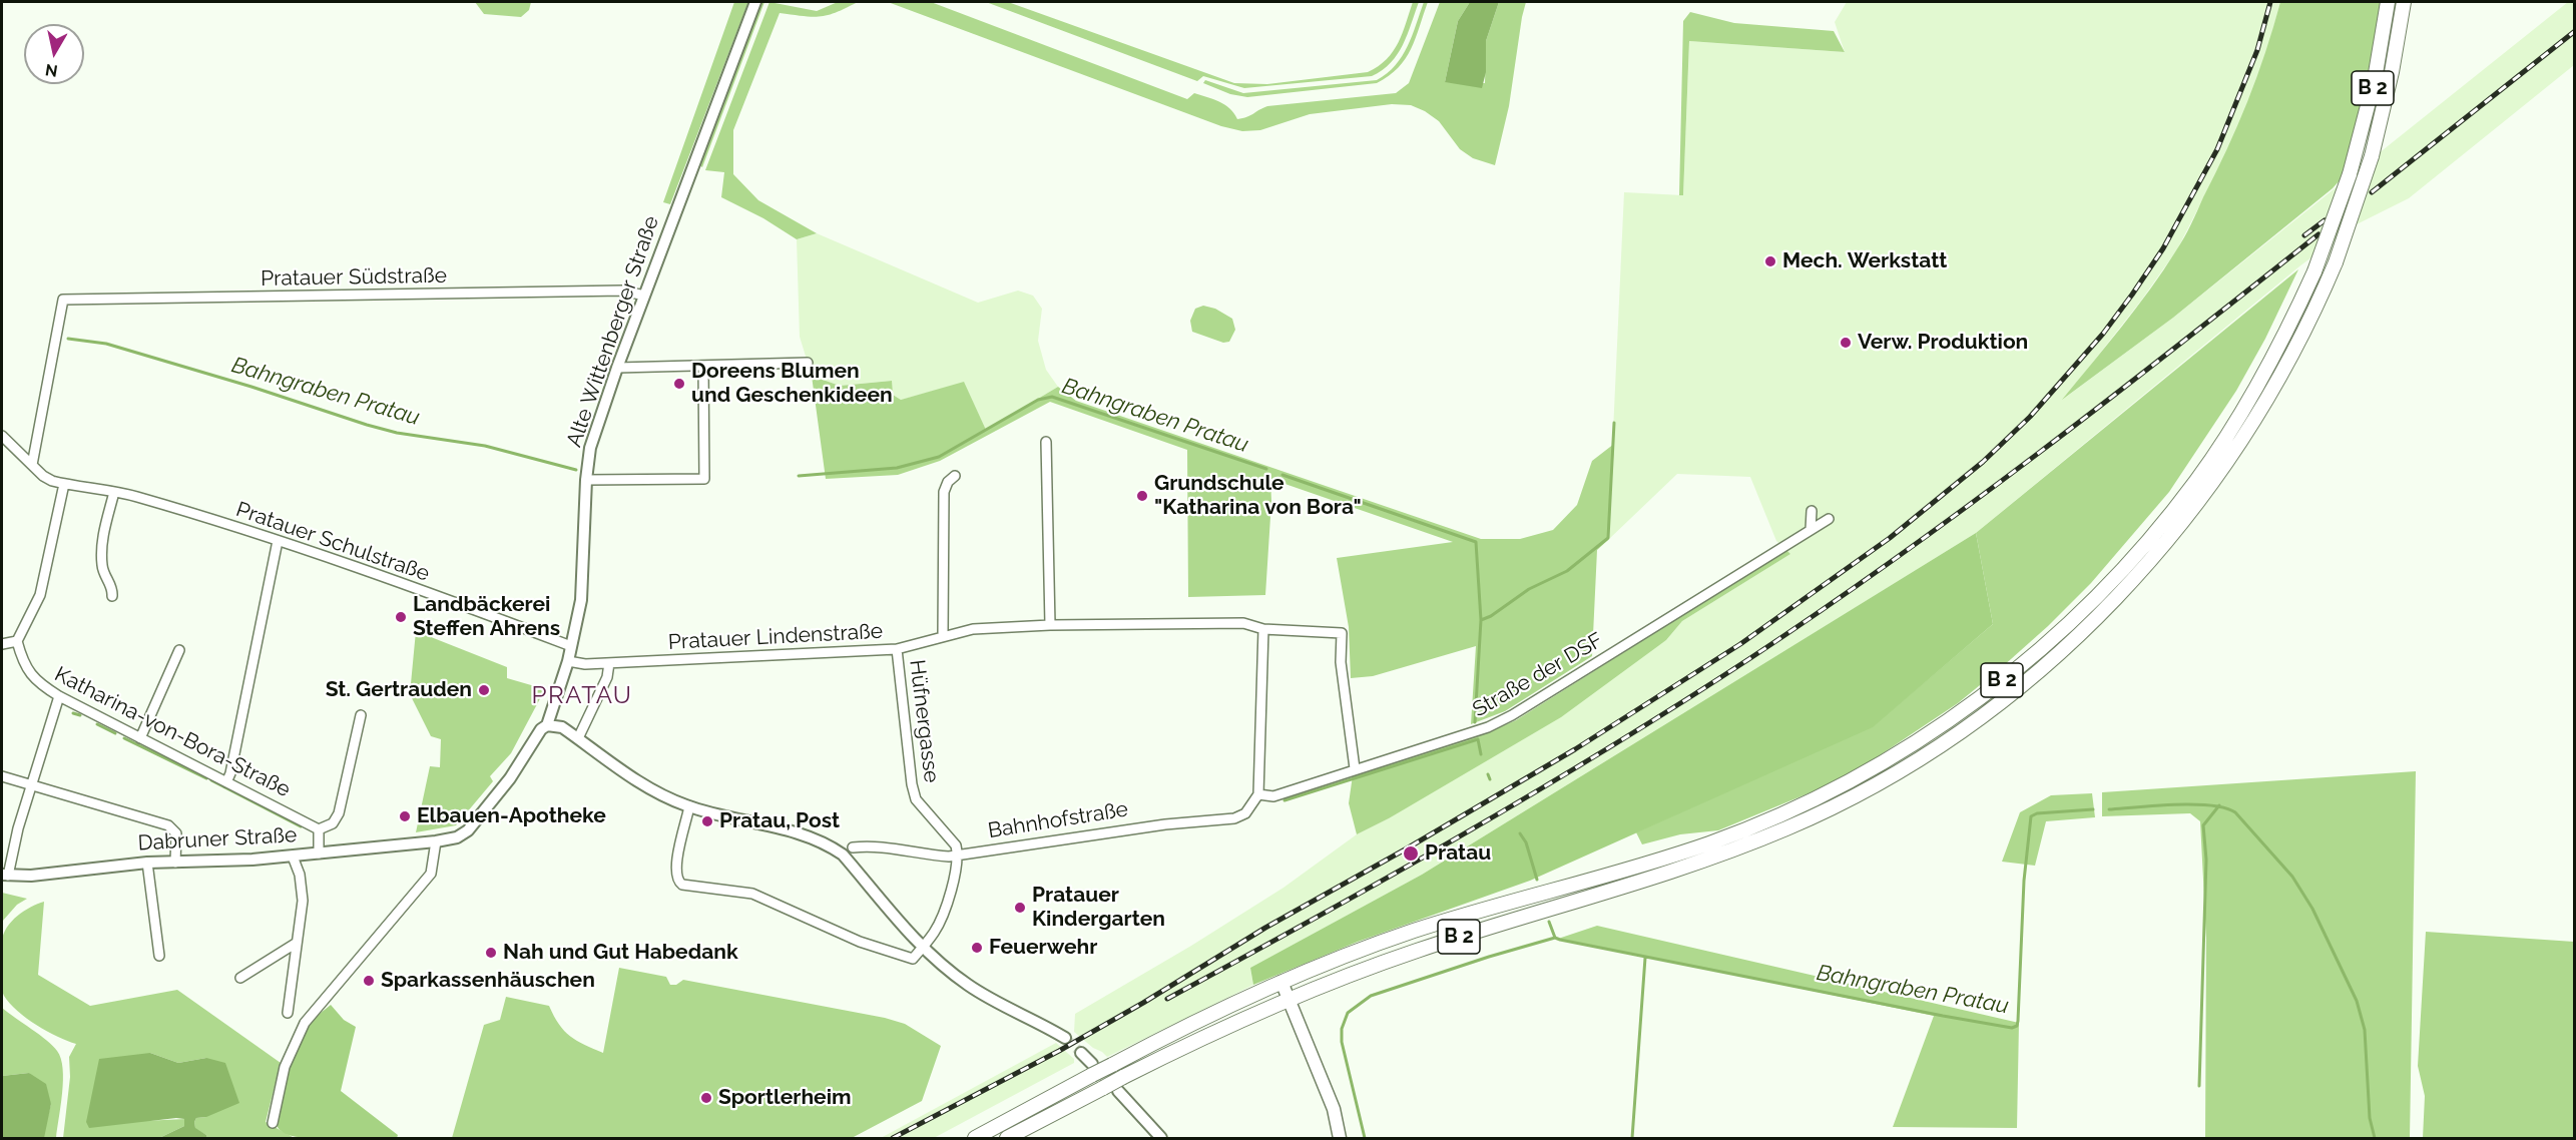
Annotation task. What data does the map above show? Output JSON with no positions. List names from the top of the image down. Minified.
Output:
{"streets":{"main road":["B 2"],"street":["Pratauer Südstraße","Alte Wittenberger Straße","Pratauer Schulstraße","Pratauer Lindenstraße","Straße der DSF","Hüfnergasse","Katharina-von-Bora-Straße","Bahnhofstraße","Dabruner Straße"]},"crossings":[["Pratauer Südstraße","Alte Wittenberger Straße"],["Pratauer Südstraße","Pratauer Schulstraße"],["Alte Wittenberger Straße","Pratauer Schulstraße"],["Alte Wittenberger Straße","Pratauer Lindenstraße"],["Alte Wittenberger Straße","Dabruner Straße"],["Pratauer Lindenstraße","Straße der DSF"],["Pratauer Lindenstraße","Hüfnergasse"],["Straße der DSF","Bahnhofstraße"],["Hüfnergasse","Bahnhofstraße"]],"districts":["PRATAU"],"water":["Bahngraben Pratau"],"places":["Mech. Werkstatt","Verw. Produktion","Doreens Blumen und Geschenkideen","Grundschule \"Katharina von Bora\"","Landbäckerei Steffen Ahrens","St. Gertrauden","Elbauen-Apotheke","Pratau, Post","Pratau","Pratauer Kindergarten","Feuerwehr","Nah und Gut Habedank","Sparkassenhäuschen","Sportlerheim"],"north":"bottom"}
